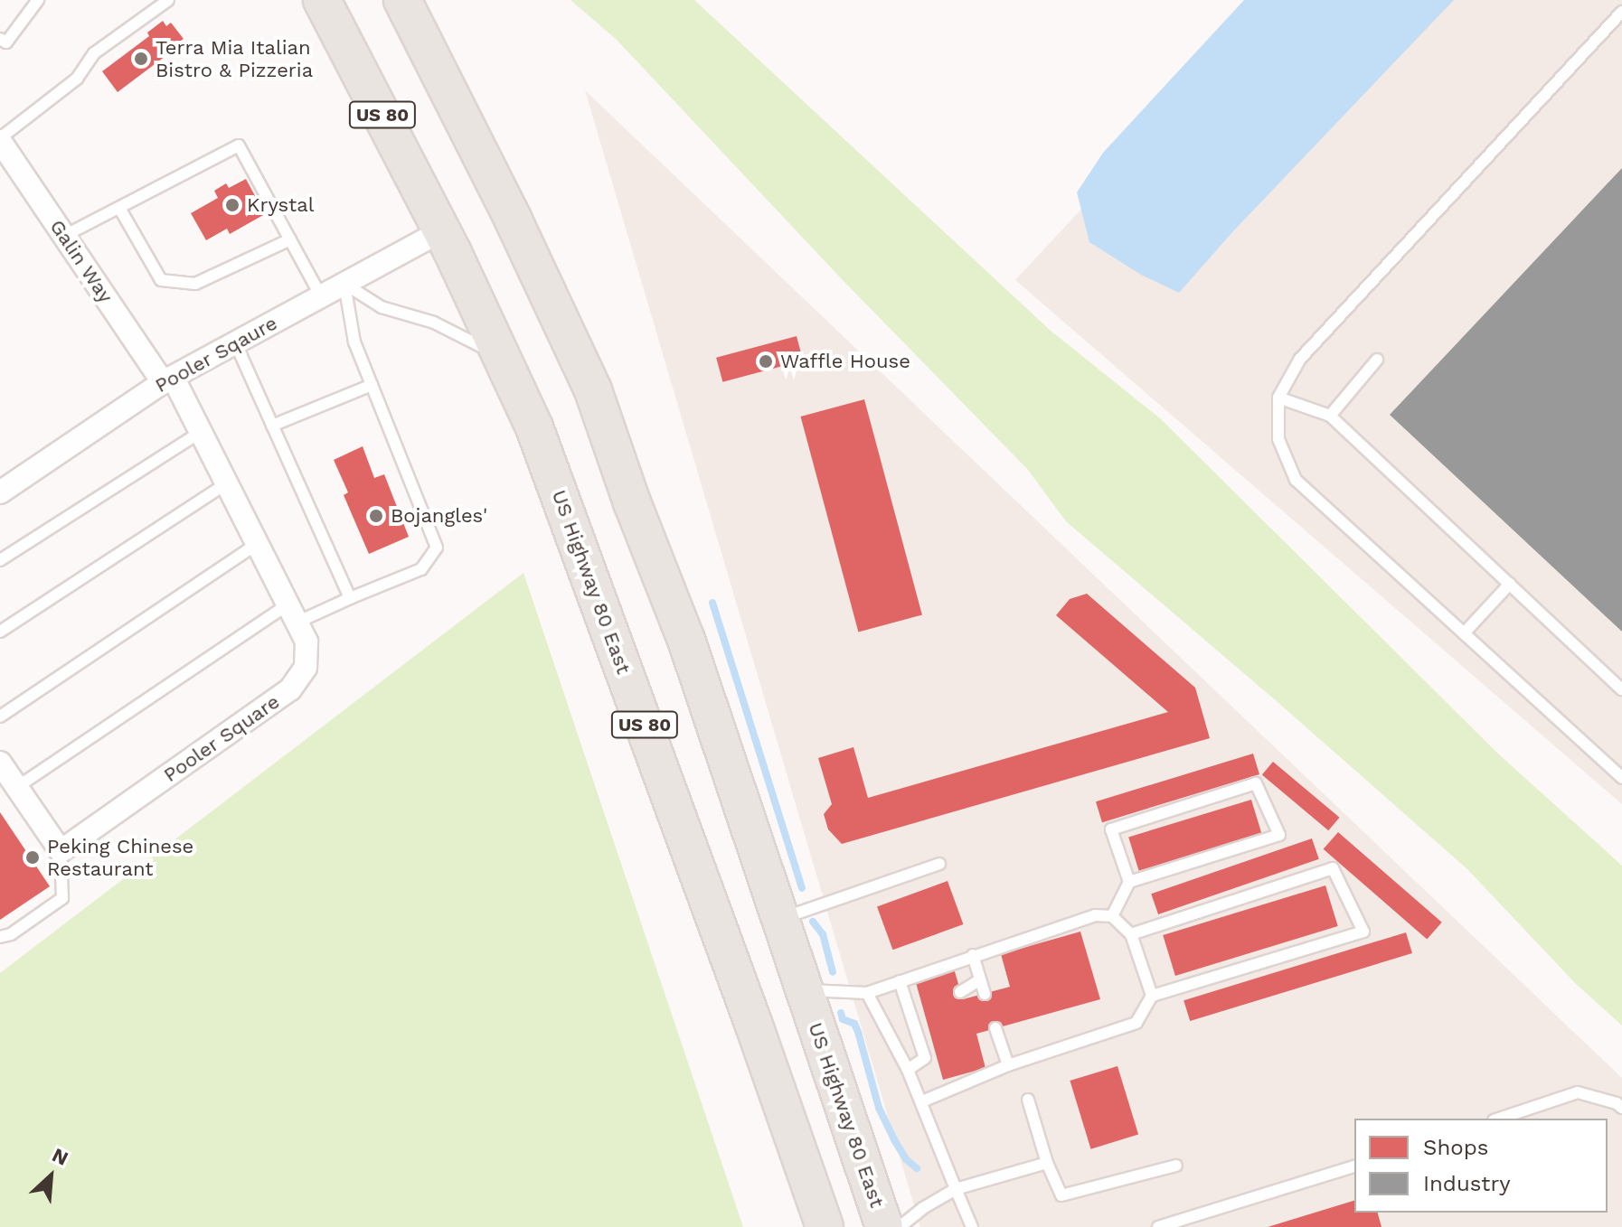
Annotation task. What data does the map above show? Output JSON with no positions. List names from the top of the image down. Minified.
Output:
{"streets":{"main road":["US 80","US Highway 80 East"],"street":["Galin Way","Pooler Sqaure","Pooler Square"]},"crossings":[["Galin Way","Pooler Sqaure"],["Galin Way","Pooler Square"],["Pooler Sqaure","US Highway 80 East"],["Pooler Sqaure","Pooler Square"]],"places":["Terra Mia Italian Bistro & Pizzeria","Krystal","Waffle House","Bojangles'","Peking Chinese Restaurant"],"legend":["Shops","Industry"],"north":"top right"}
